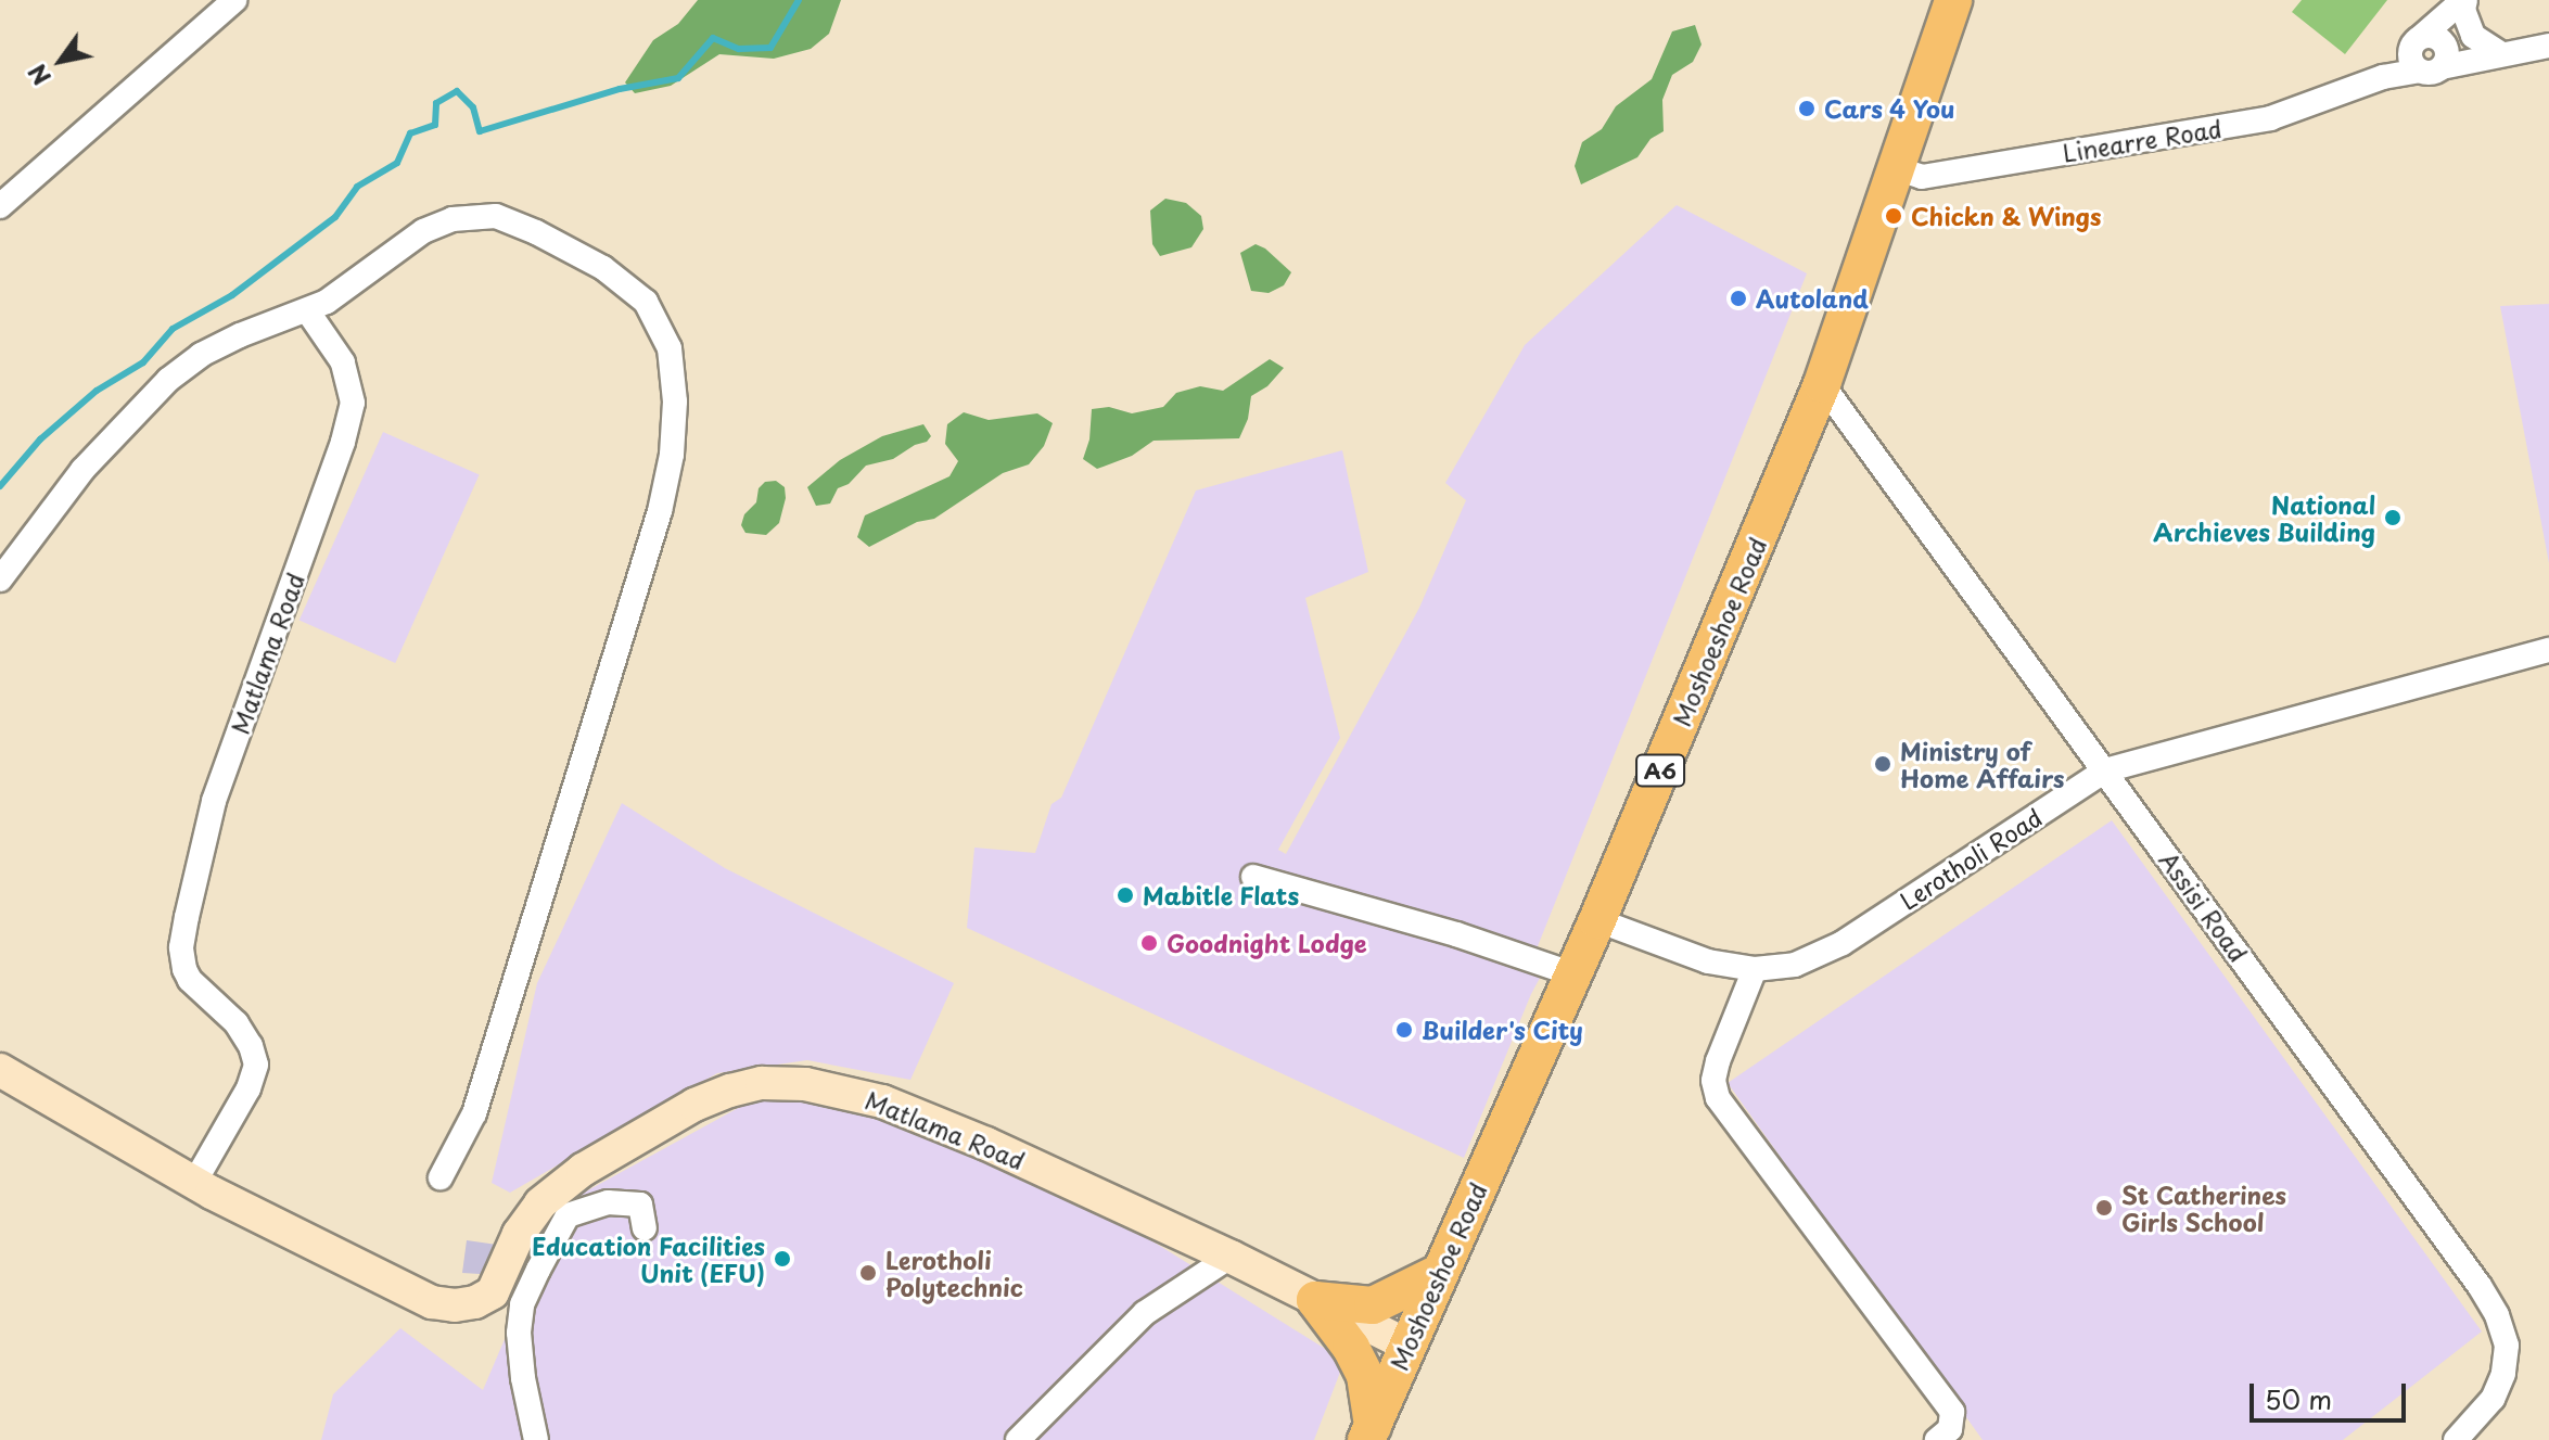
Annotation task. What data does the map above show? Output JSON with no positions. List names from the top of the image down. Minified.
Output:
{"streets":{"main road":["Moshoeshoe Road","A6"],"street":["Linearre Road","Matlama Road","Lerotholi Road","Assisi Road"]},"crossings":[["Linearre Road","Moshoeshoe Road"],["Moshoeshoe Road","Matlama Road"],["Moshoeshoe Road","Lerotholi Road"],["Moshoeshoe Road","Assisi Road"],["Lerotholi Road","Assisi Road"]],"places":["Cars 4 You","Chickn & Wings","Autoland","National Archieves Building","Ministry of Home Affairs","Mabitle Flats","Goodnight Lodge","Builder's City","St Catherines Girls School","Education Facilities Unit (EFU)","Lerotholi Polytechnic"],"scale_bar":"50 m","north":"bottom left"}
